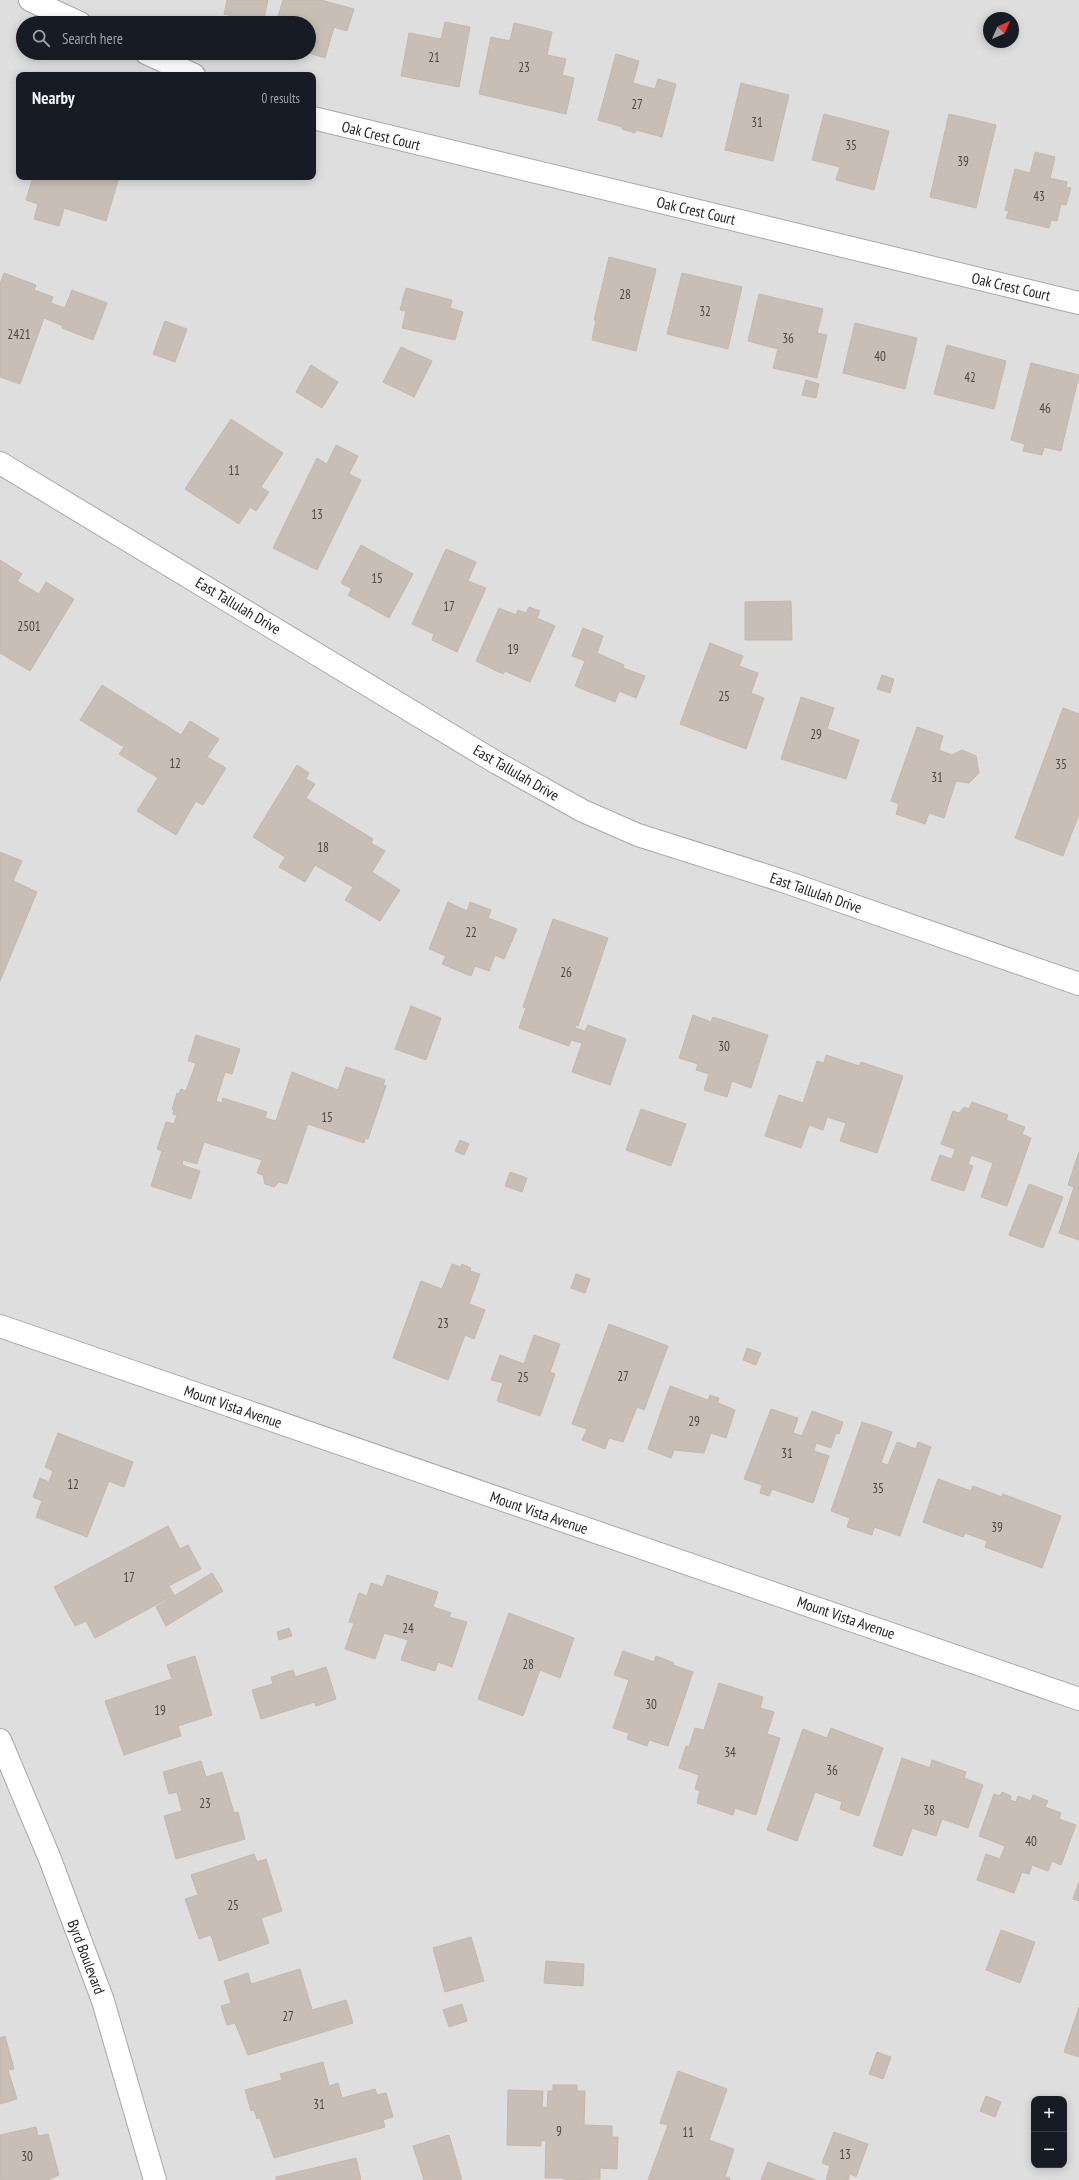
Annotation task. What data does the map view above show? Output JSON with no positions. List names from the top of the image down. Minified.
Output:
{"streets":{"street":["Oak Crest Court","East Tallulah Drive","Mount Vista Avenue","Byrd Boulevard"]},"house_numbers":["21","23","27","31","35","39","43","28","32","2421","36","40","42","46","11","13","15","17","2501","19","25","29","12","35","31","18","22","26","30","15","23","27","25","29","31","12","35","39","17","24","28","30","19","34","36","23","38","40","25","27","31","9","11","13","30"],"north":"top right","page":{"search":"Search here","heading":["Nearby","0 results"],"map_buttons":["+","−"]}}
